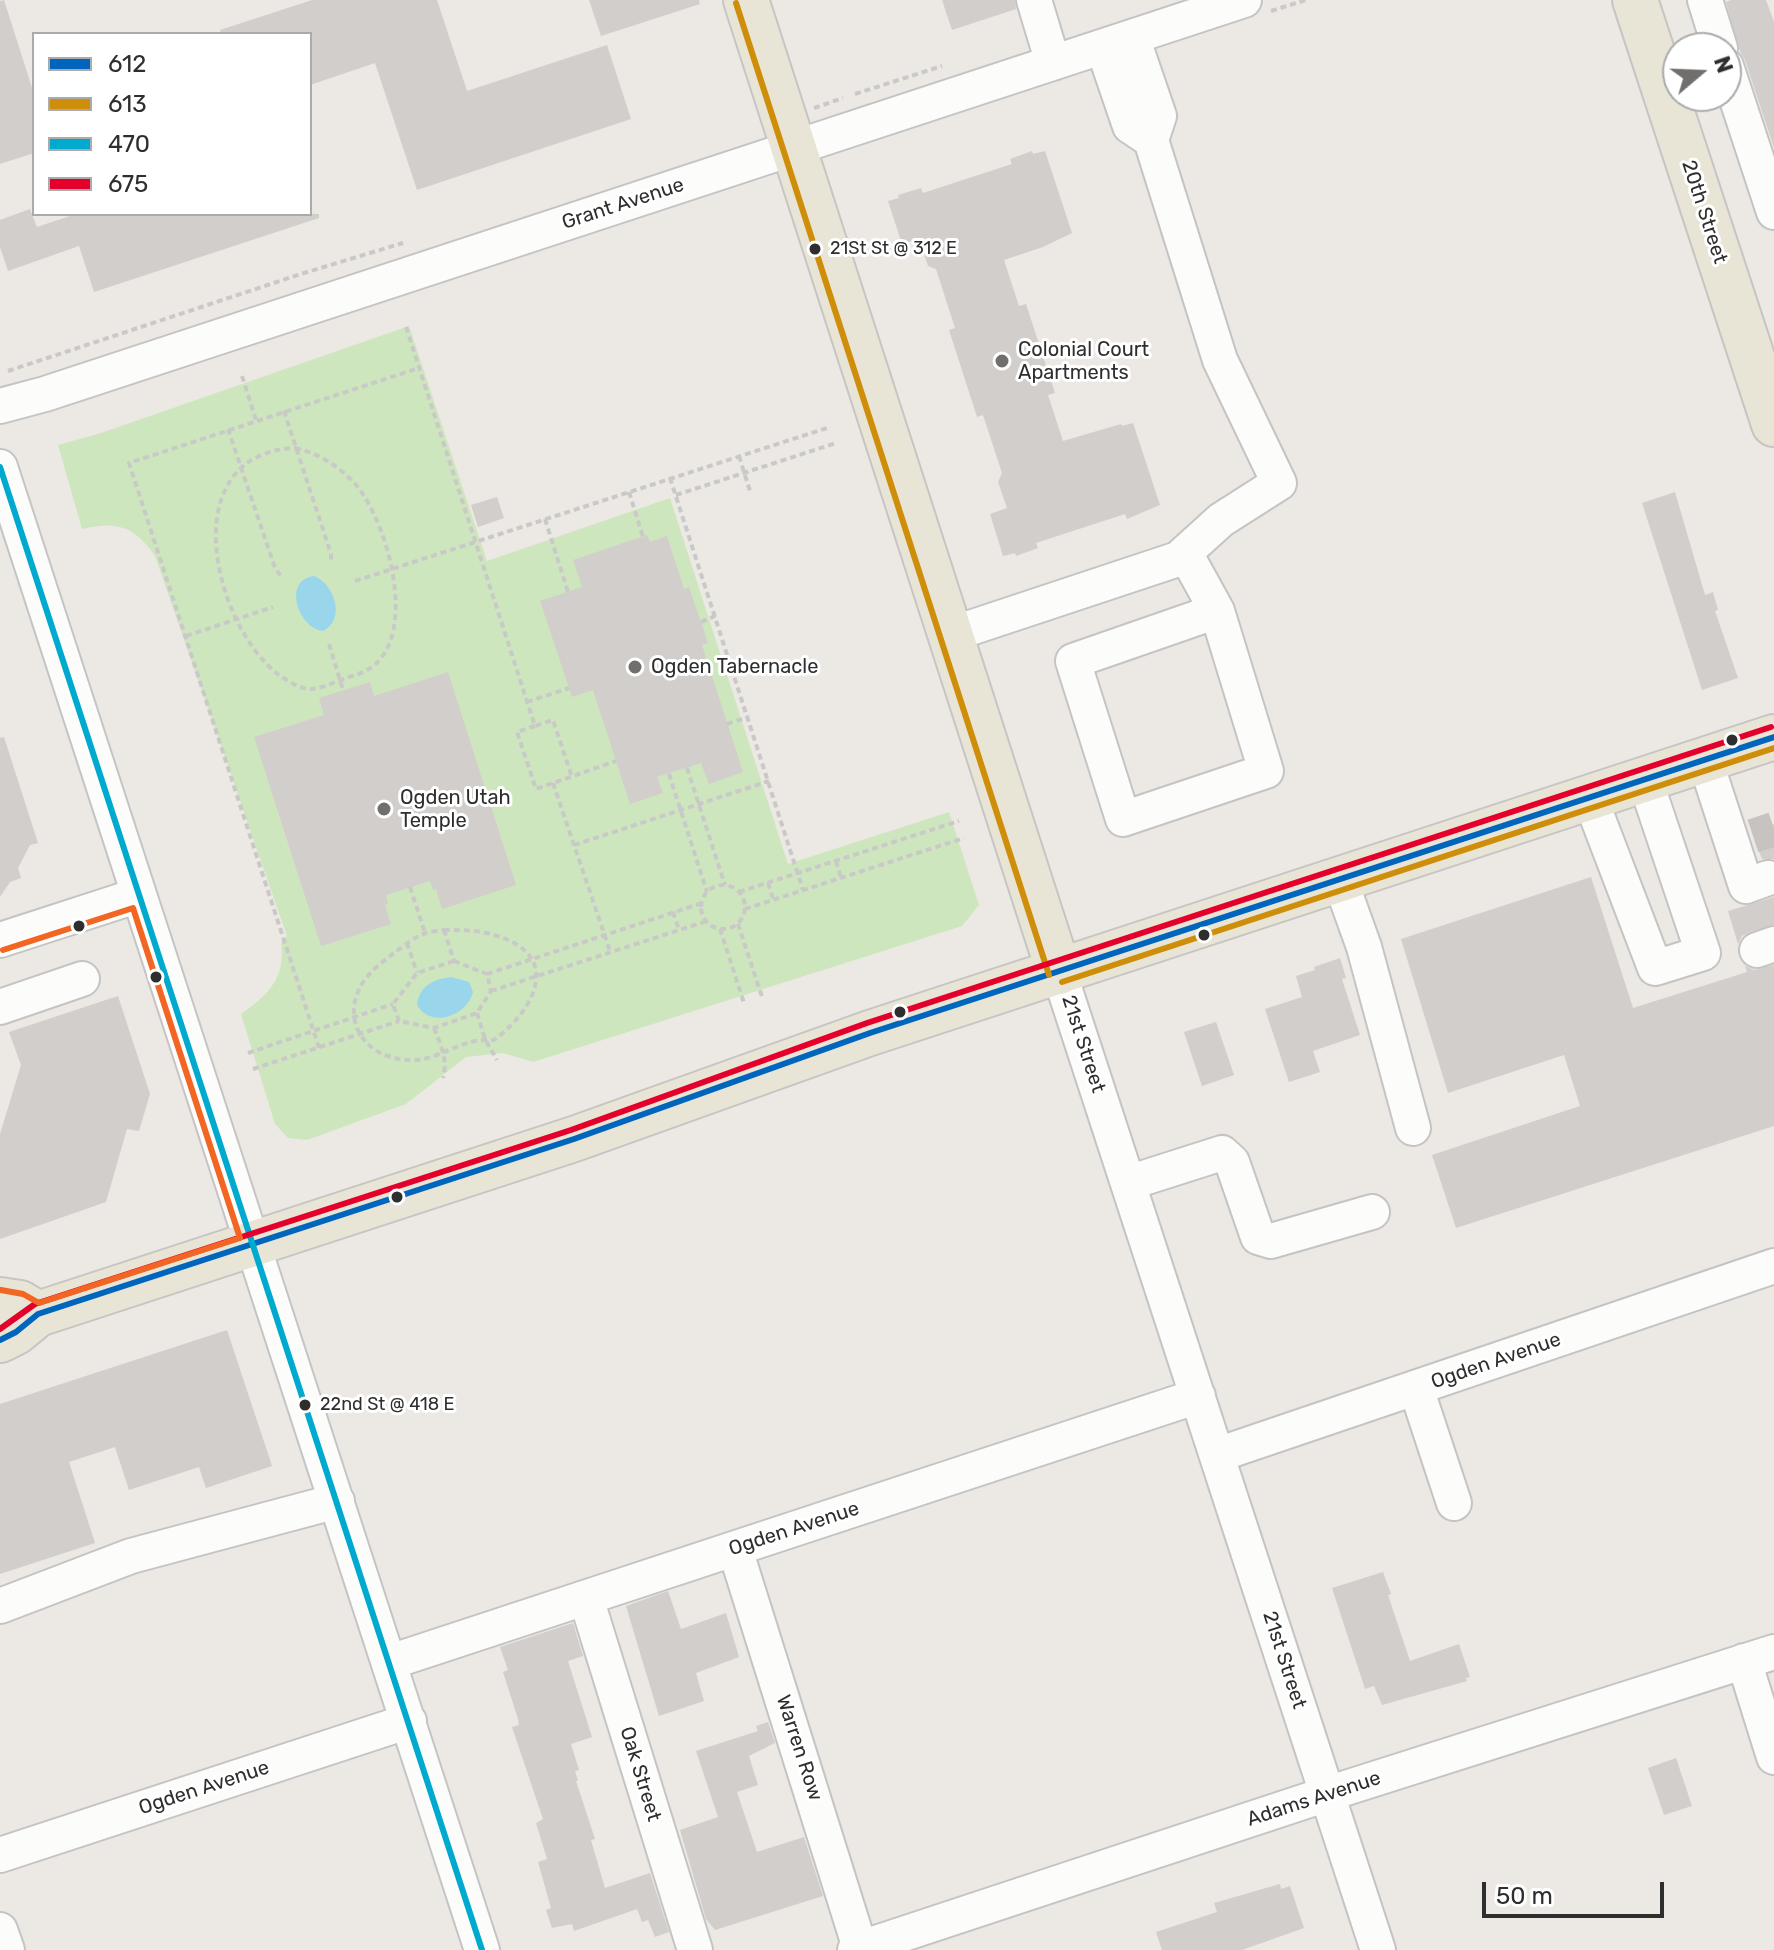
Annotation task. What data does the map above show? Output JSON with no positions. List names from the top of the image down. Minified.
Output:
{"streets":{"main road":["20th Street","21st Street"],"street":["Grant Avenue","Ogden Avenue","Warren Row","Oak Street","Adams Avenue"]},"crossings":[["Grant Avenue","21st Street"],["21st Street","Ogden Avenue"],["21st Street","Adams Avenue"],["Ogden Avenue","Warren Row"],["Ogden Avenue","Oak Street"],["Warren Row","Adams Avenue"]],"places":["21St St @ 312 E","Colonial Court Apartments","Ogden Tabernacle","Ogden Utah Temple","22nd St @ 418 E"],"lines":["transit line 613","transit line 470","transit line 675","transit line 612"],"legend":["612","613","470","675"],"scale_bar":"50 m","north":"right"}
